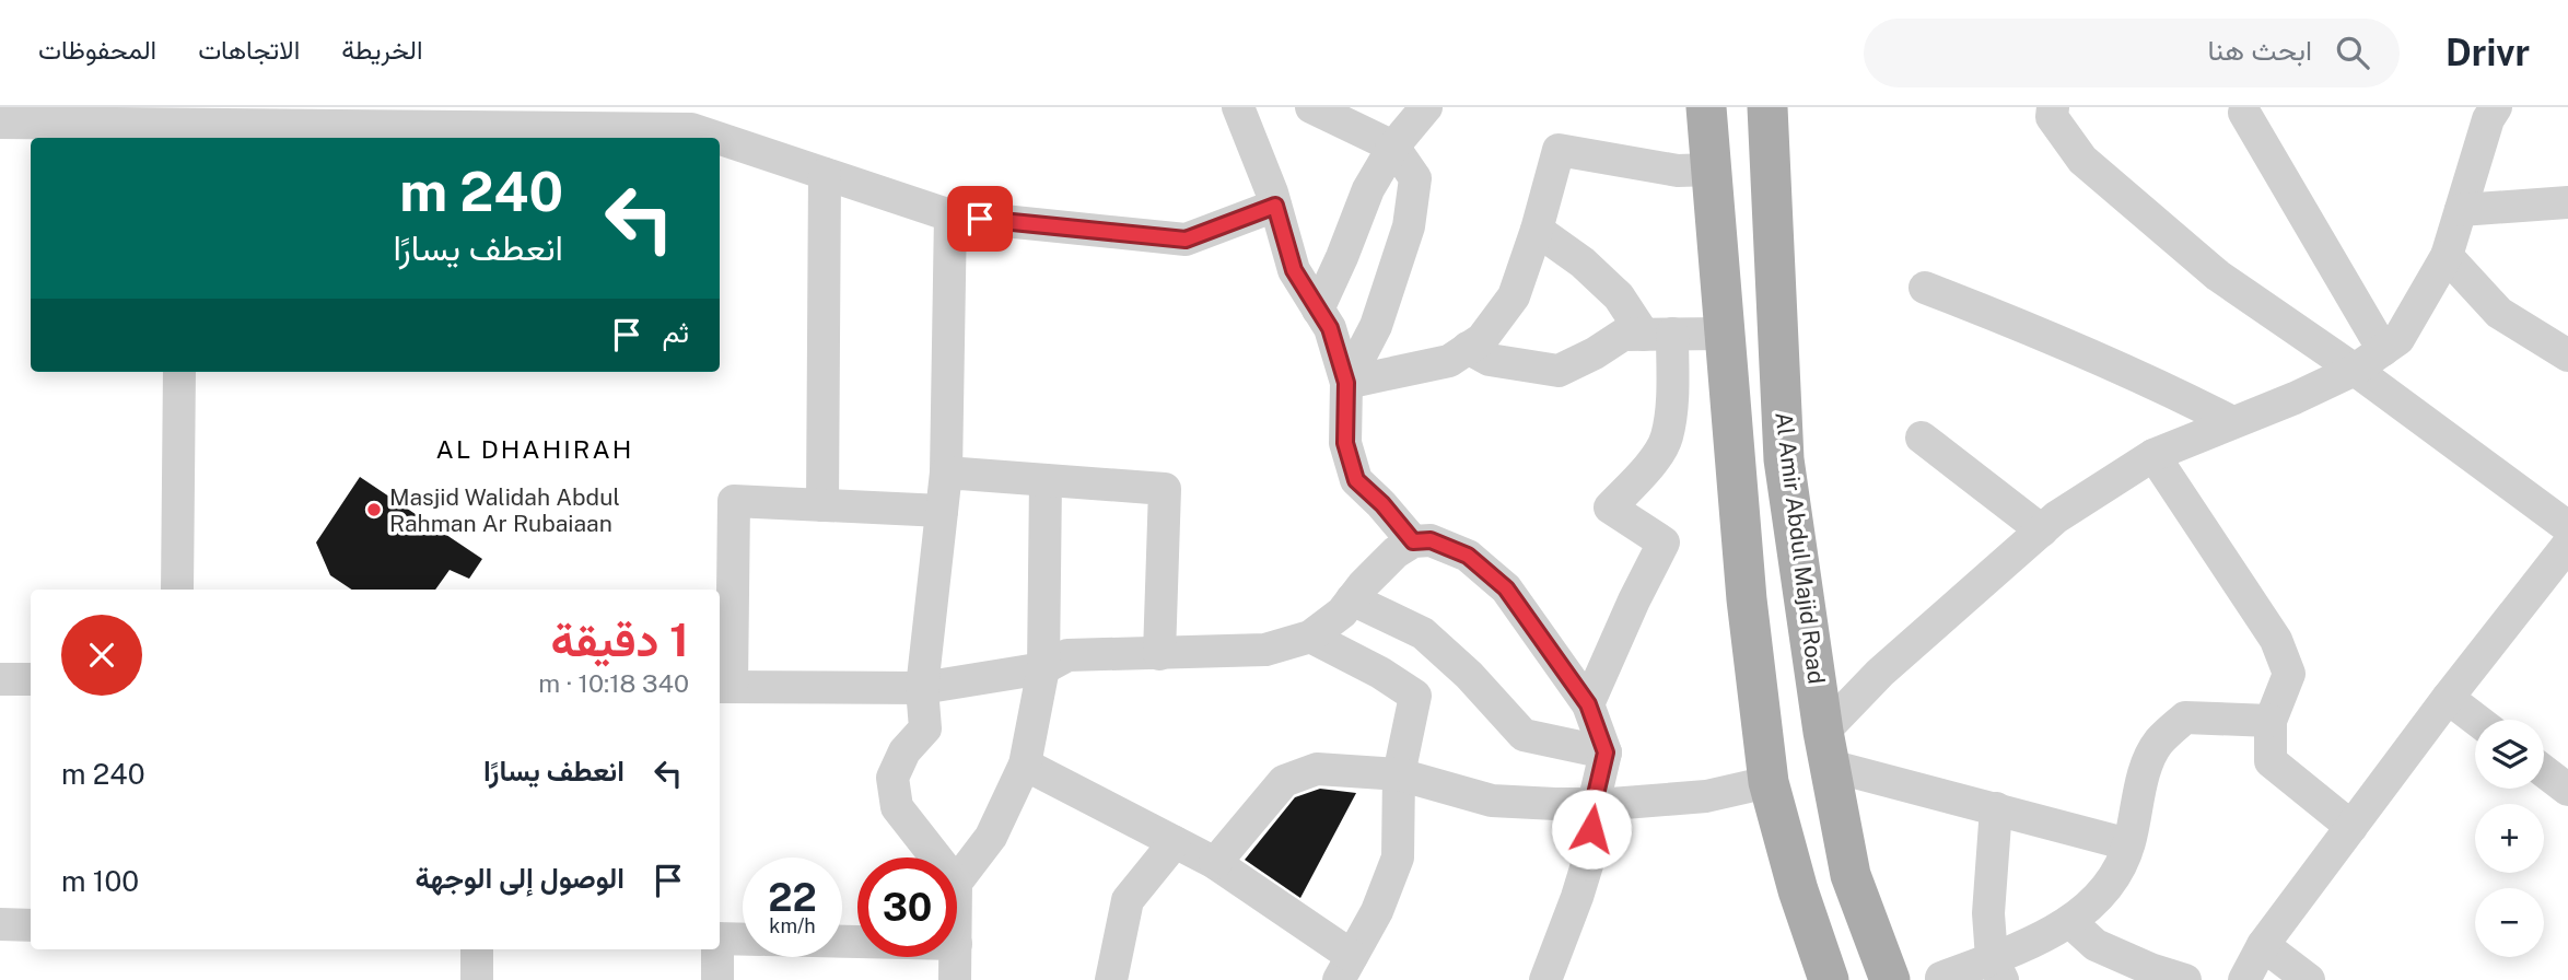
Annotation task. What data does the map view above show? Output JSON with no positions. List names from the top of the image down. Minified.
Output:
{"streets":{"main road":["Al Amir Abdul Majid Road"]},"districts":["AL DHAHIRAH"],"places":["Masjid Walidah Abdul Rahman Ar Rubaiaan"],"page":{"header":"Drivr","search":"ابحث هنا","nav":["الخريطة","الاتجاهات","المحفوظات"],"turn":["240 m","انعطف يسارًا"],"then":"ثم","heading":["1 دقيقة","340 m · 10:18"],"map_buttons":["+","−"],"list":[{"name":"انعطف يسارًا","value":"240 m"},{"name":"الوصول إلى الوجهة","value":"100 m"}],"speed":"22 km/h","limit":"30"}}
